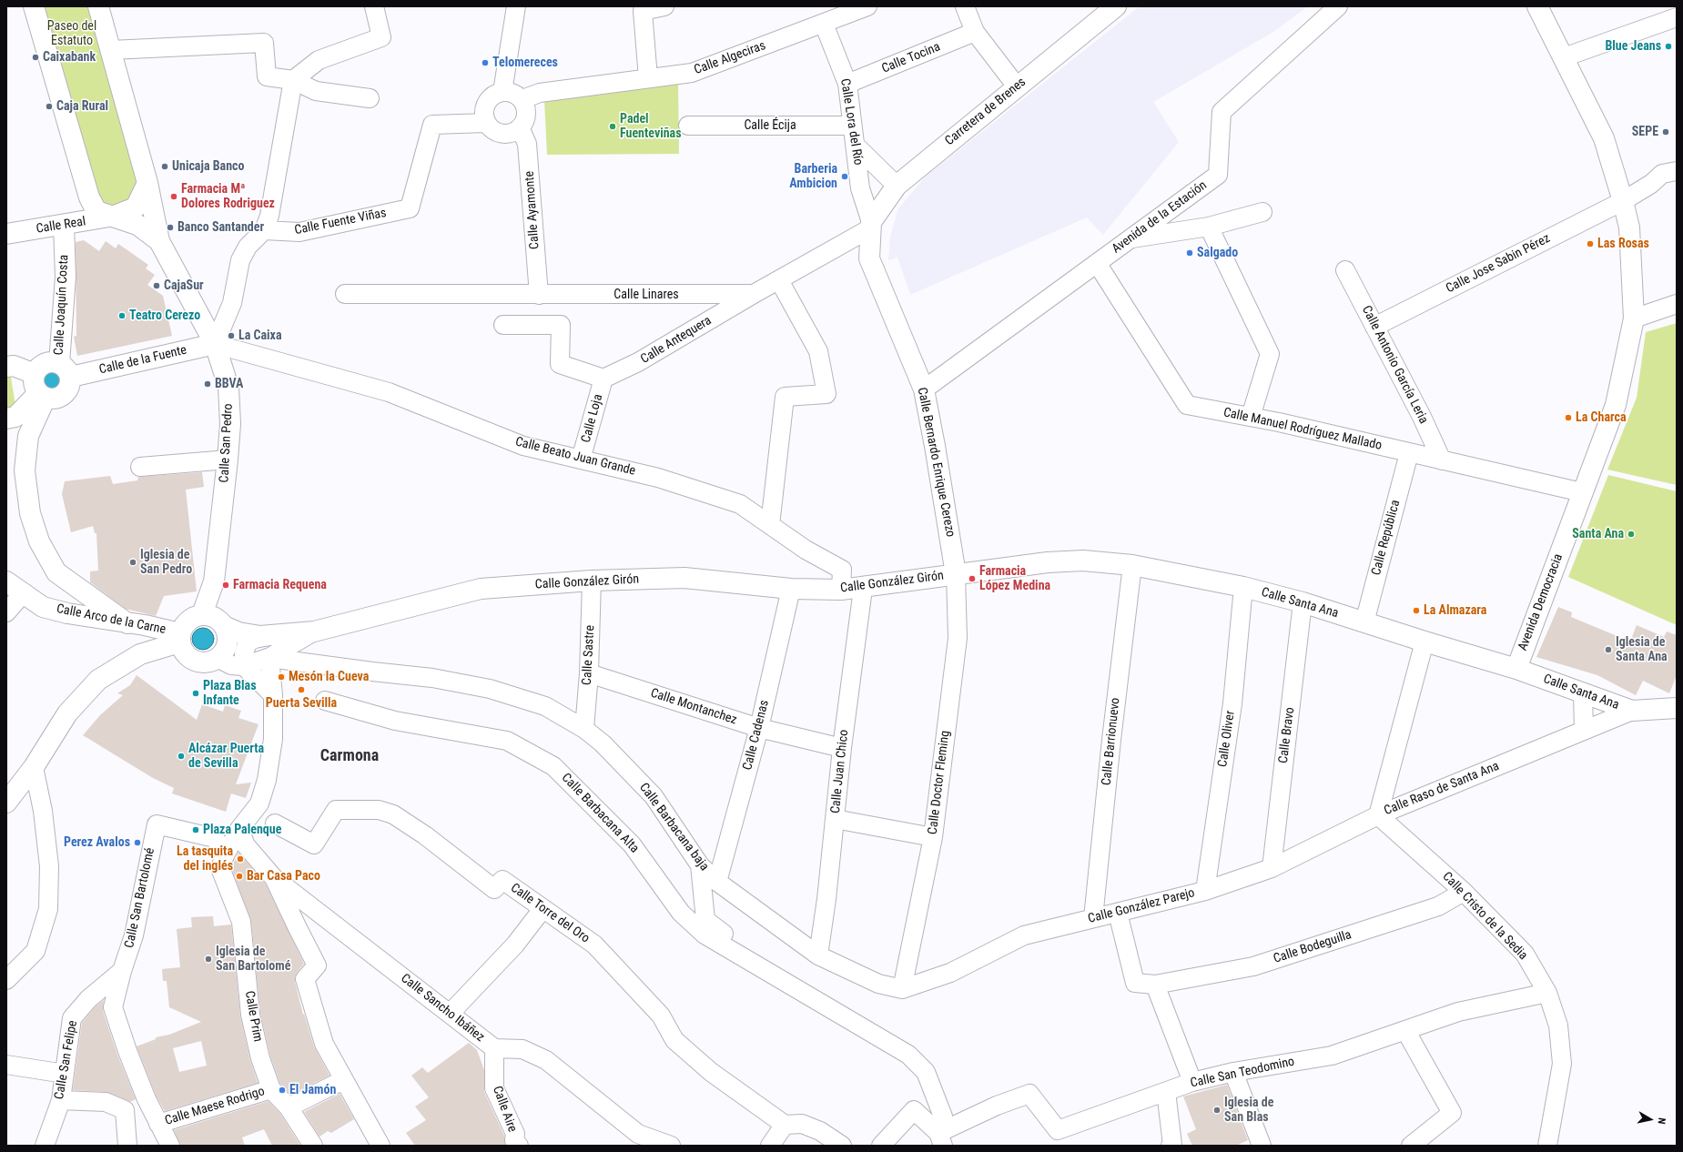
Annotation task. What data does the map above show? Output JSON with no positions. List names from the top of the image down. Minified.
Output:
{"streets":{"street":["Calle Algeciras","Calle Tocina","Carretera de Brenes","Calle Lora del Río","Calle Écija","Calle Ayamonte","Avenida de la Estación","Calle Fuente Viñas","Calle Real","Calle Jose Sabin Pérez","Calle Linares","Calle Joaquín Costa","Calle Antequera","Calle de la Fuente","Calle Antonio García Leria","Calle Loja","Calle Manuel Rodríguez Mallado","Calle San Pedro","Calle Beato Juan Grande","Calle Bernardo Enrique Cerezo","Calle República","Calle González Girón","Avenida Democracia","Calle Santa Ana","Calle Arco de la Carne","Calle Sastre","Calle Montanchez","Calle Cadenas","Calle Bravo","Calle Oliver","Calle Barrionuevo","Calle Juan Chico","Calle Doctor Fleming","Calle Raso de Santa Ana","Calle Barbacana Alta","Calle Barbacana baja","Calle San Bartolomé","Calle González Parejo","Calle Torre del Oro","Calle Cristo de la Sedia","Calle Bodeguilla","Calle Sancho Ibáñez","Calle Prim","Calle San Felipe","Calle San Teodomino","Calle Maese Rodrigo","Calle Aire"]},"crossings":[["Calle Algeciras","Calle Lora del Río"],["Calle Algeciras","Calle Ayamonte"],["Calle Algeciras","Calle Fuente Viñas"],["Calle Tocina","Calle Lora del Río"],["Carretera de Brenes","Calle Lora del Río"],["Carretera de Brenes","Calle Antequera"],["Carretera de Brenes","Calle Bernardo Enrique Cerezo"],["Calle Lora del Río","Calle Écija"],["Calle Lora del Río","Calle Antequera"],["Calle Lora del Río","Calle Bernardo Enrique Cerezo"],["Calle Ayamonte","Calle Fuente Viñas"],["Calle Ayamonte","Calle Linares"],["Avenida de la Estación","Calle Manuel Rodríguez Mallado"],["Avenida de la Estación","Calle Bernardo Enrique Cerezo"],["Calle Real","Calle Joaquín Costa"],["Calle Jose Sabin Pérez","Calle Antonio García Leria"],["Calle Jose Sabin Pérez","Avenida Democracia"],["Calle Linares","Calle Antequera"],["Calle Joaquín Costa","Calle de la Fuente"],["Calle Antequera","Calle Loja"],["Calle Antequera","Calle Bernardo Enrique Cerezo"],["Calle de la Fuente","Calle San Pedro"],["Calle de la Fuente","Calle Beato Juan Grande"],["Calle Antonio García Leria","Calle Manuel Rodríguez Mallado"],["Calle Loja","Calle Beato Juan Grande"],["Calle Manuel Rodríguez Mallado","Calle República"],["Calle Manuel Rodríguez Mallado","Avenida Democracia"],["Calle San Pedro","Calle Beato Juan Grande"],["Calle San Pedro","Calle González Girón"],["Calle San Pedro","Calle Arco de la Carne"],["Calle Beato Juan Grande","Calle González Girón"],["Calle Bernardo Enrique Cerezo","Calle González Girón"],["Calle Bernardo Enrique Cerezo","Calle Santa Ana"],["Calle Bernardo Enrique Cerezo","Calle Doctor Fleming"],["Calle República","Calle Santa Ana"],["Calle González Girón","Calle Santa Ana"],["Calle González Girón","Calle Arco de la Carne"],["Calle González Girón","Calle Sastre"],["Calle González Girón","Calle Cadenas"],["Calle González Girón","Calle Juan Chico"],["Calle González Girón","Calle Doctor Fleming"],["Avenida Democracia","Calle Santa Ana"],["Calle Santa Ana","Calle Bravo"],["Calle Santa Ana","Calle Oliver"],["Calle Santa Ana","Calle Barrionuevo"],["Calle Santa Ana","Calle Doctor Fleming"],["Calle Santa Ana","Calle Raso de Santa Ana"],["Calle Sastre","Calle Montanchez"],["Calle Sastre","Calle Barbacana baja"],["Calle Montanchez","Calle Cadenas"],["Calle Montanchez","Calle Juan Chico"],["Calle Cadenas","Calle Barbacana baja"],["Calle Bravo","Calle González Parejo"],["Calle Oliver","Calle González Parejo"],["Calle Barrionuevo","Calle González Parejo"],["Calle Juan Chico","Calle Barbacana baja"],["Calle Doctor Fleming","Calle Barbacana baja"],["Calle Doctor Fleming","Calle González Parejo"],["Calle Raso de Santa Ana","Calle González Parejo"],["Calle Raso de Santa Ana","Calle Cristo de la Sedia"],["Calle Barbacana Alta","Calle Barbacana baja"],["Calle Barbacana Alta","Calle San Teodomino"],["Calle Barbacana baja","Calle González Parejo"],["Calle Barbacana baja","Calle Prim"],["Calle San Bartolomé","Calle Prim"],["Calle San Bartolomé","Calle San Felipe"],["Calle San Bartolomé","Calle Maese Rodrigo"],["Calle González Parejo","Calle Cristo de la Sedia"],["Calle González Parejo","Calle Bodeguilla"],["Calle Cristo de la Sedia","Calle Bodeguilla"],["Calle Cristo de la Sedia","Calle San Teodomino"],["Calle Sancho Ibáñez","Calle Prim"],["Calle Sancho Ibáñez","Calle Aire"],["Calle Prim","Calle Maese Rodrigo"]],"districts":["Carmona"],"parks":["Paseo del Estatuto"],"places":["Blue Jeans","Caixabank","Telomereces","Caja Rural","Padel Fuenteviñas","SEPE","Unicaja Banco","Barberia Ambicion","Farmacia Mª Dolores Rodriguez","Banco Santander","Las Rosas","Salgado","CajaSur","Teatro Cerezo","La Caixa","BBVA","La Charca","Santa Ana","Iglesia de San Pedro","Farmacia López Medina","Farmacia Requena","La Almazara","Iglesia de Santa Ana","Mesón la Cueva","Puerta Sevilla","Plaza Blas Infante","Alcázar Puerta de Sevilla","Plaza Palenque","Perez Avalos","La tasquita del inglés","Bar Casa Paco","Iglesia de San Bartolomé","El Jamón","Iglesia de San Blas"],"north":"right"}
